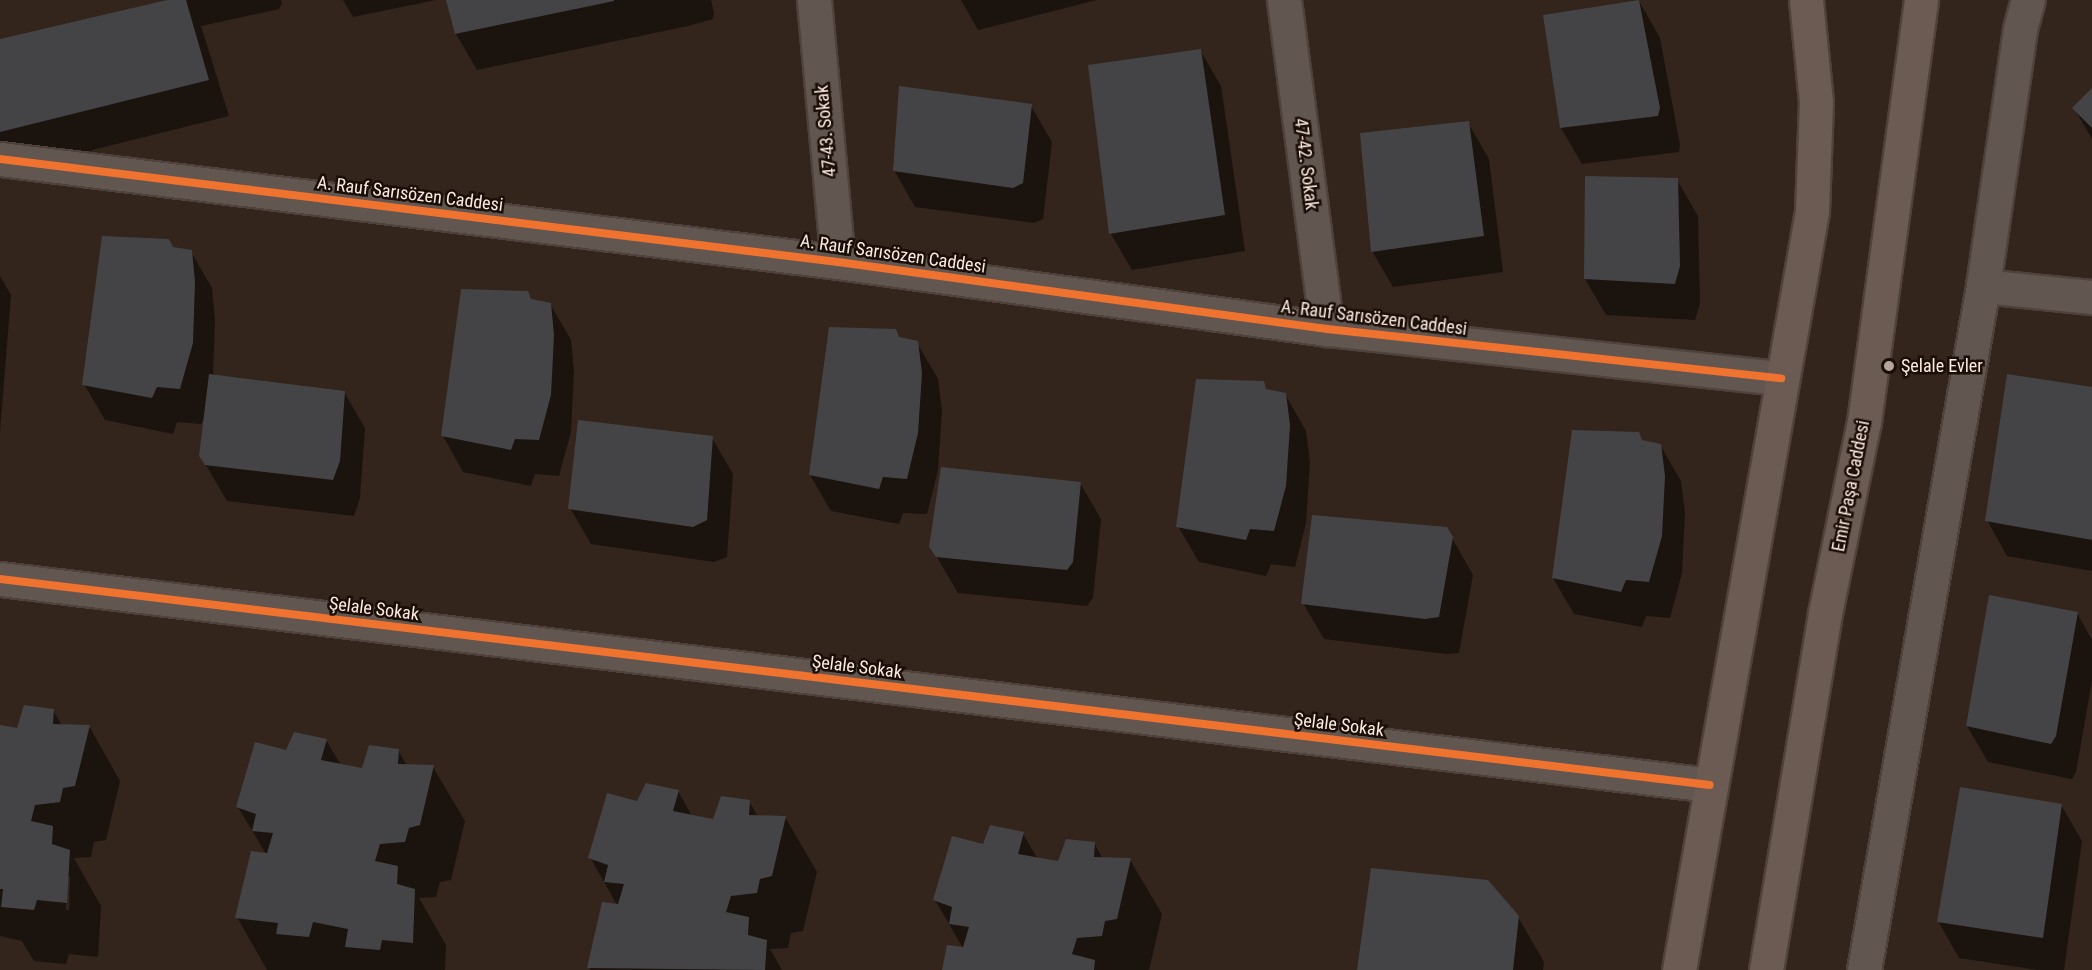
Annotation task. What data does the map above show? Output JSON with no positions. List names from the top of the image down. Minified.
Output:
{"streets":{"main road":["Emir Paşa Caddesi"],"street":["47-43. Sokak","47-42. Sokak","A. Rauf Sarısözen Caddesi","Şelale Sokak"]},"crossings":[["47-43. Sokak","A. Rauf Sarısözen Caddesi"],["47-42. Sokak","A. Rauf Sarısözen Caddesi"]],"places":["Şelale Evler"]}
